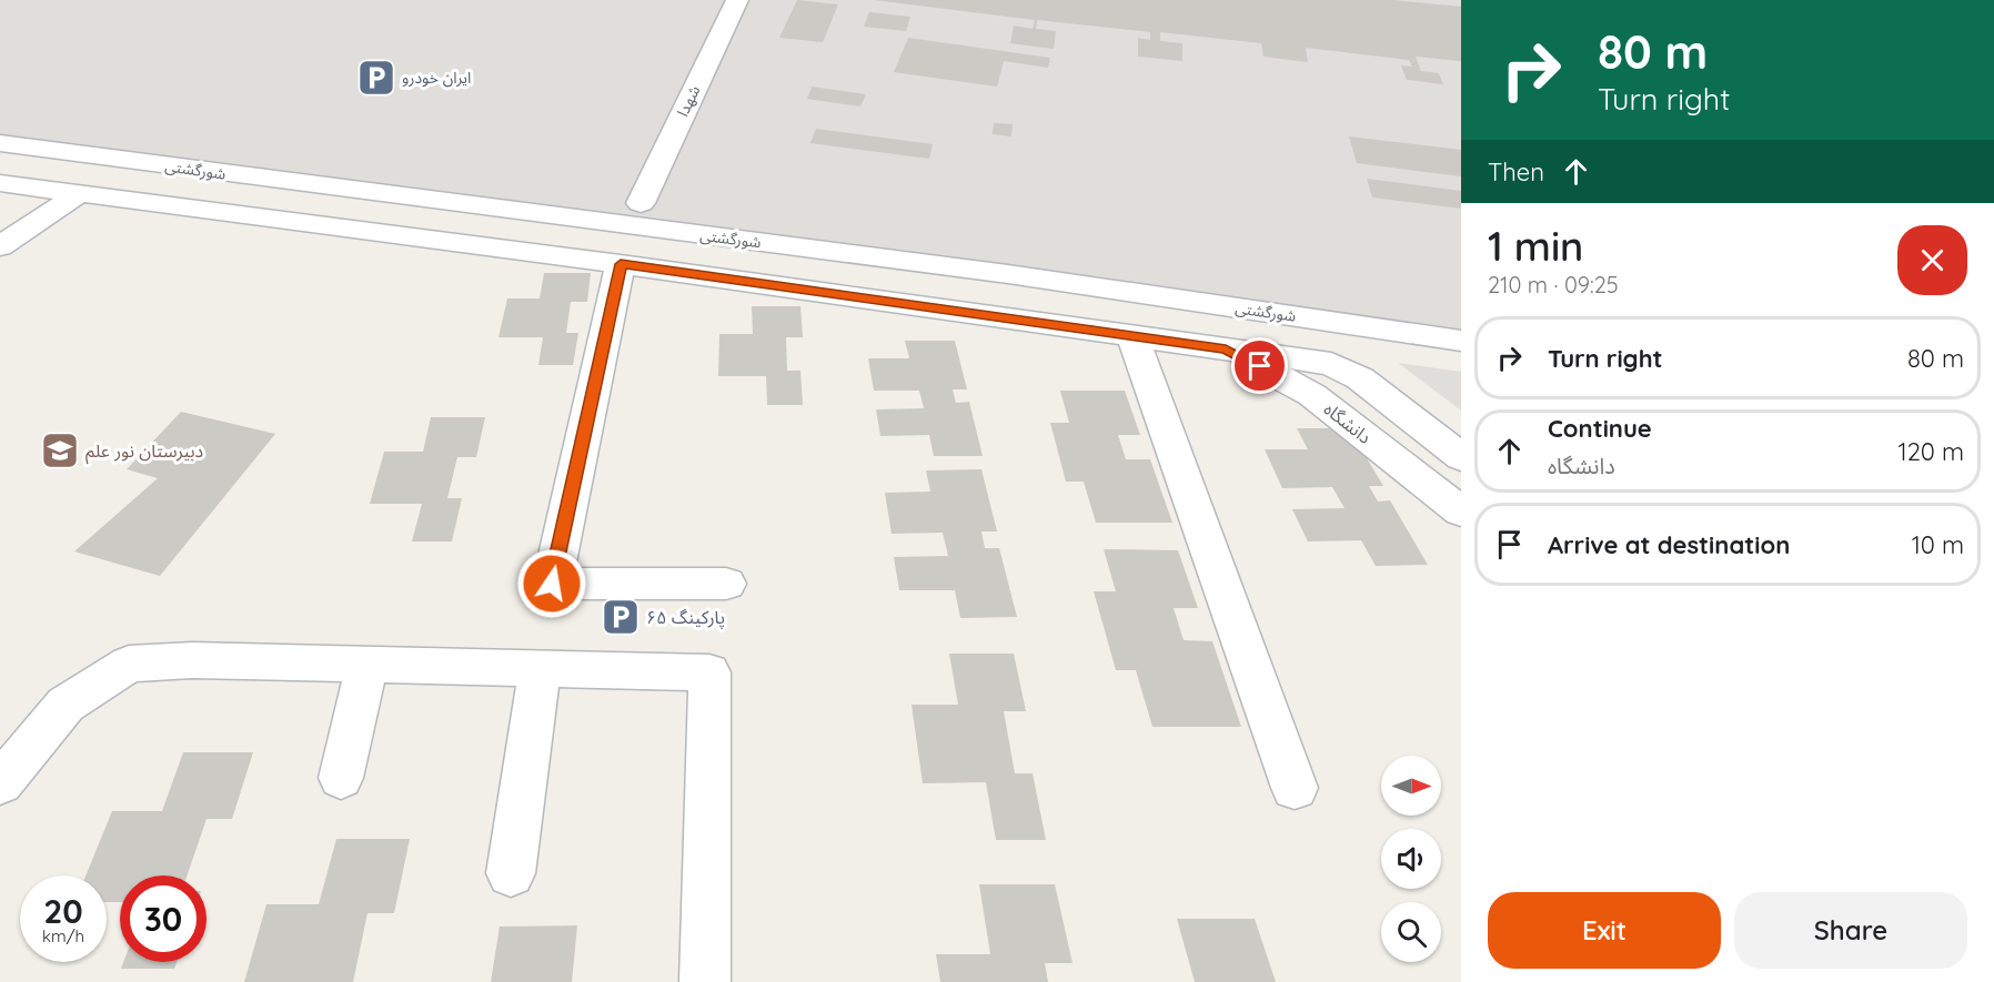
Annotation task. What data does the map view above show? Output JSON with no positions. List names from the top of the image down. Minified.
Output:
{"streets":{"street":["شهدا","شورگشتی","دانشگاه"]},"places":{"parking":["ایران خودرو","پارکینگ ۶۵"],"school or university":["دبیرستان نور علم"]},"north":"right","page":{"turn":["80 m","Turn right"],"then":"Then","heading":["1 min","210 m · 09:25"],"list":[{"name":"Turn right","value":"80 m"},{"name":"Continue","note":"دانشگاه","value":"120 m"},{"name":"Arrive at destination","value":"10 m"}],"speed":"20 km/h","limit":"30","buttons":["Exit","Share"]}}
